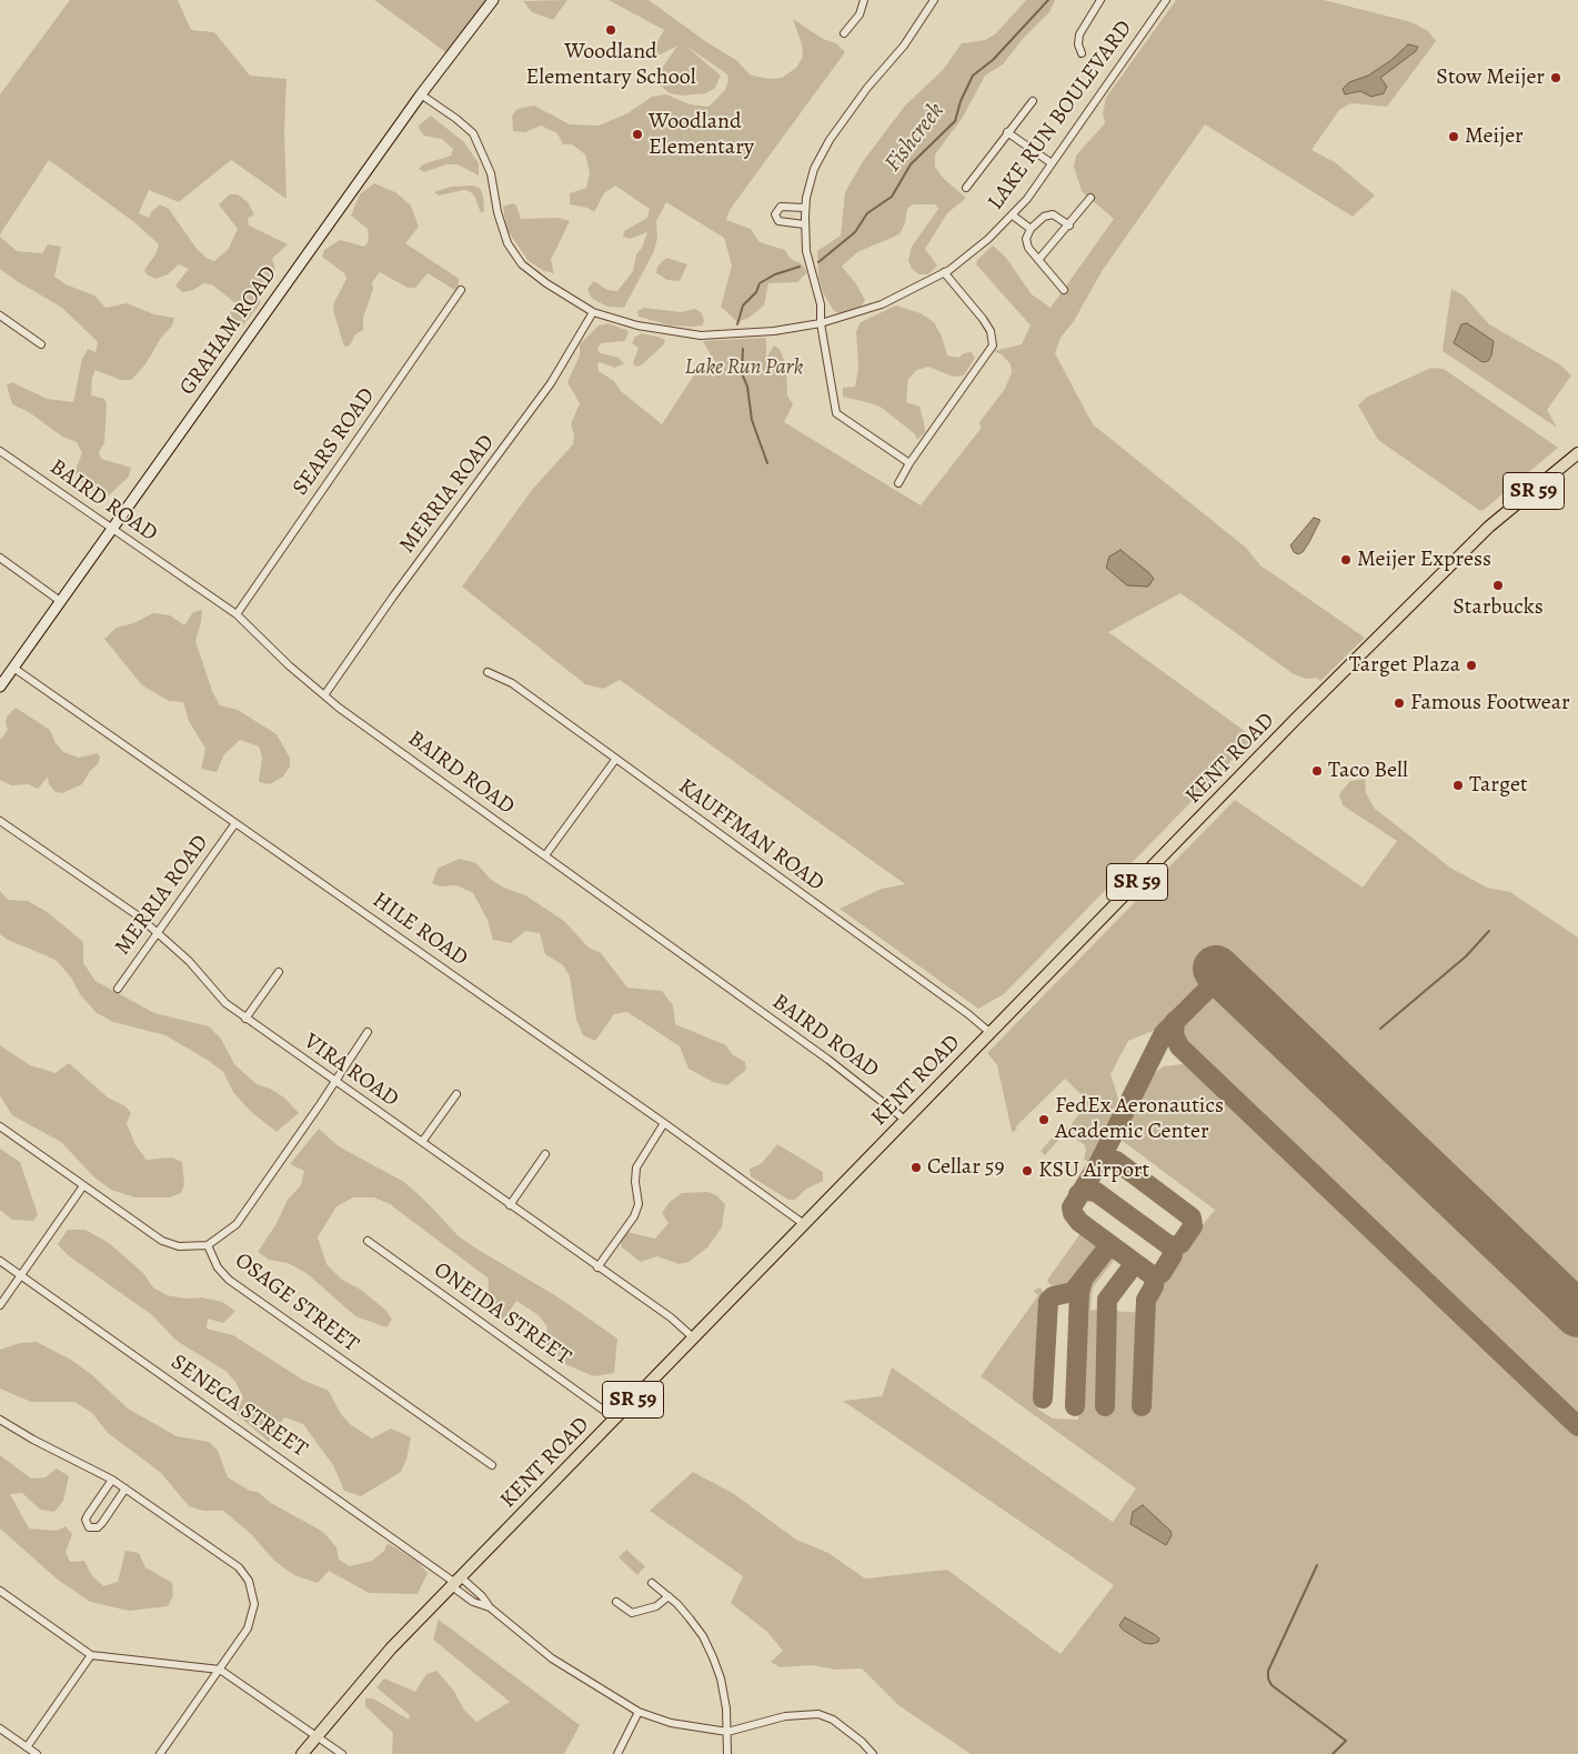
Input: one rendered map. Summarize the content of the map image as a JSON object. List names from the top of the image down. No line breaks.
{"streets":{"main road":["GRAHAM ROAD","SR 59","KENT ROAD"],"street":["LAKE RUN BOULEVARD","SEARS ROAD","MERRIA ROAD","BAIRD ROAD","KAUFFMAN ROAD","HILE ROAD","VIRA ROAD","OSAGE STREET","ONEIDA STREET","SENECA STREET"]},"crossings":[["LAKE RUN BOULEVARD","GRAHAM ROAD"],["LAKE RUN BOULEVARD","MERRIA ROAD"],["GRAHAM ROAD","BAIRD ROAD"],["GRAHAM ROAD","HILE ROAD"],["SEARS ROAD","BAIRD ROAD"],["MERRIA ROAD","BAIRD ROAD"],["MERRIA ROAD","HILE ROAD"],["MERRIA ROAD","VIRA ROAD"],["BAIRD ROAD","KENT ROAD"],["KENT ROAD","KAUFFMAN ROAD"],["KENT ROAD","HILE ROAD"],["KENT ROAD","VIRA ROAD"],["KENT ROAD","ONEIDA STREET"],["KENT ROAD","SENECA STREET"]],"water":["Fishcreek"],"parks":["Lake Run Park"],"places":["Woodland Elementary School","Stow Meijer","Woodland Elementary","Meijer","Meijer Express","Starbucks","Target Plaza","Famous Footwear","Taco Bell","Target","FedEx Aeronautics Academic Center","Cellar 59","KSU Airport"]}
